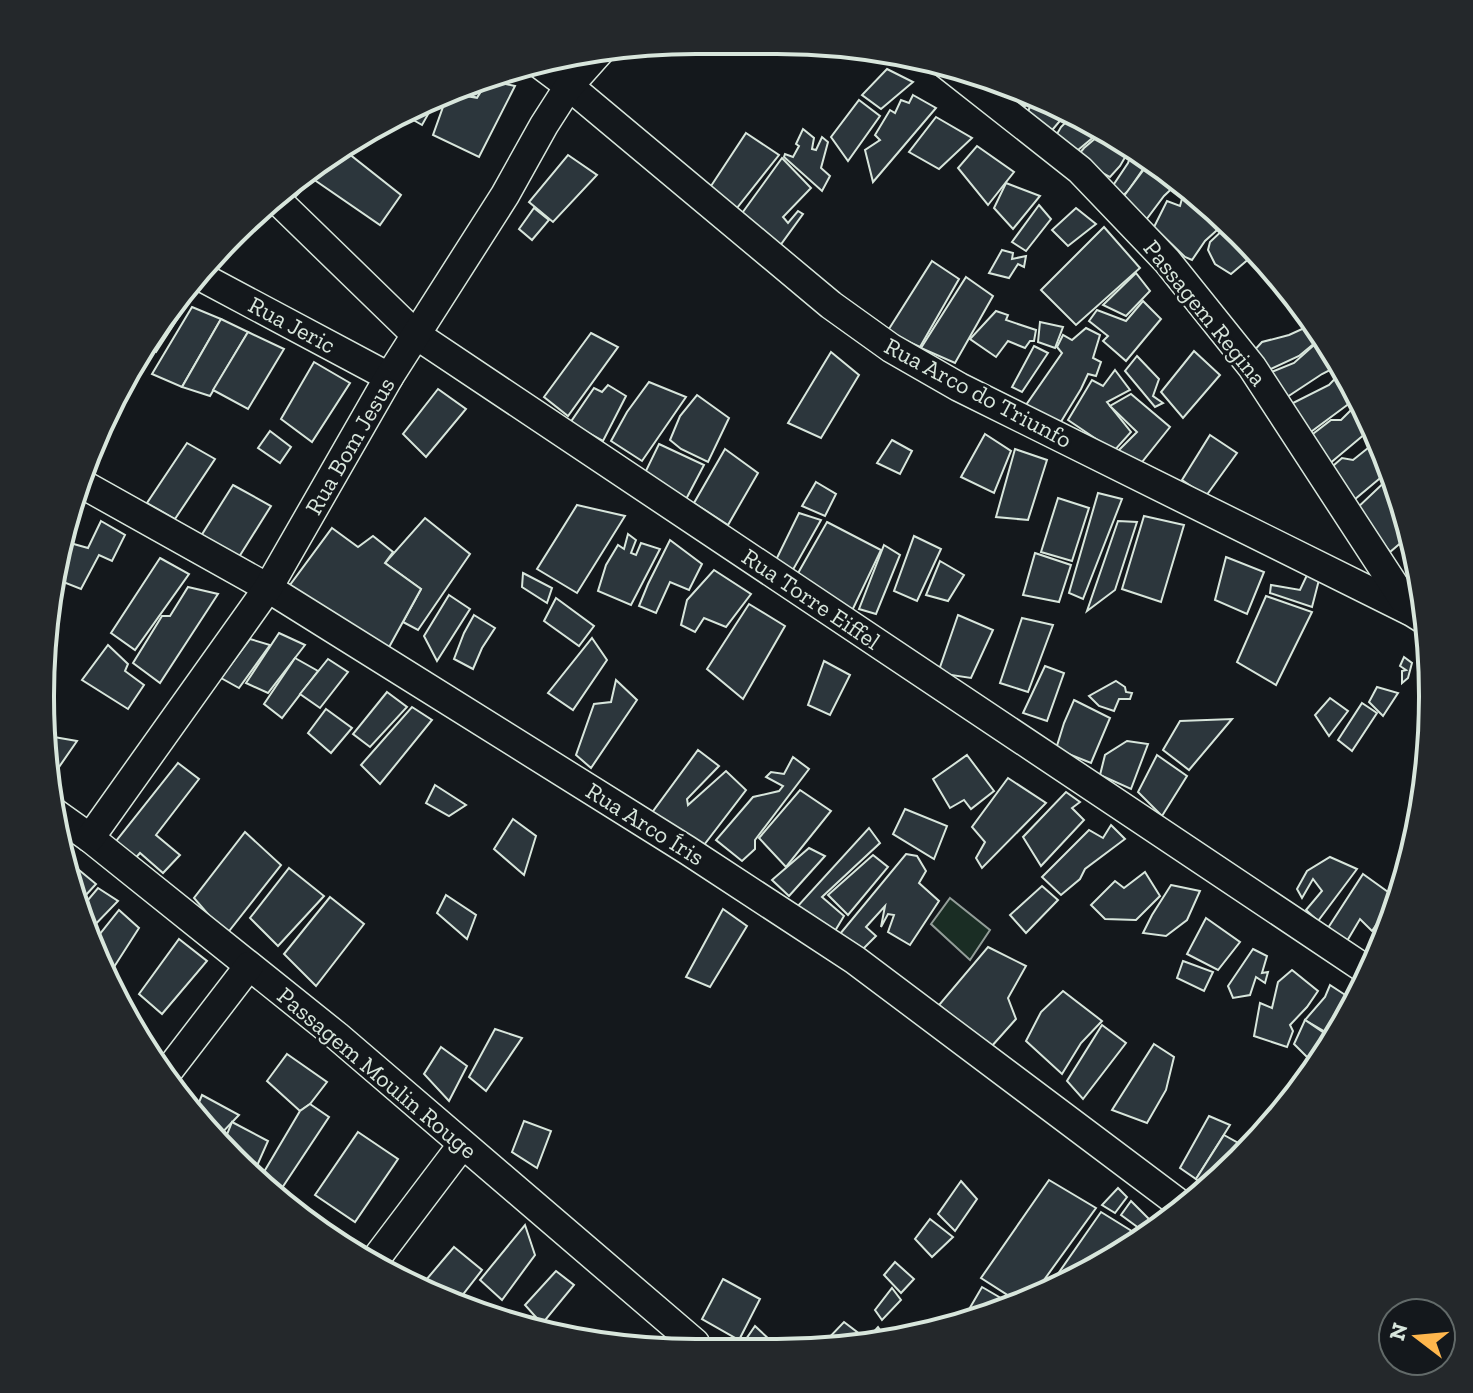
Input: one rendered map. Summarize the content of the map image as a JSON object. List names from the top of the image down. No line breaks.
{"streets":{"street":["Passagem Regina","Rua Jeric","Rua Arco do Triunfo","Rua Bom Jesus","Rua Torre Eiffel","Rua Arco Íris","Passagem Moulin Rouge"]},"crossings":[["Rua Jeric","Rua Bom Jesus"],["Rua Arco do Triunfo","Rua Bom Jesus"],["Rua Bom Jesus","Rua Torre Eiffel"],["Rua Bom Jesus","Rua Arco Íris"],["Rua Bom Jesus","Passagem Moulin Rouge"]],"north":"left"}
